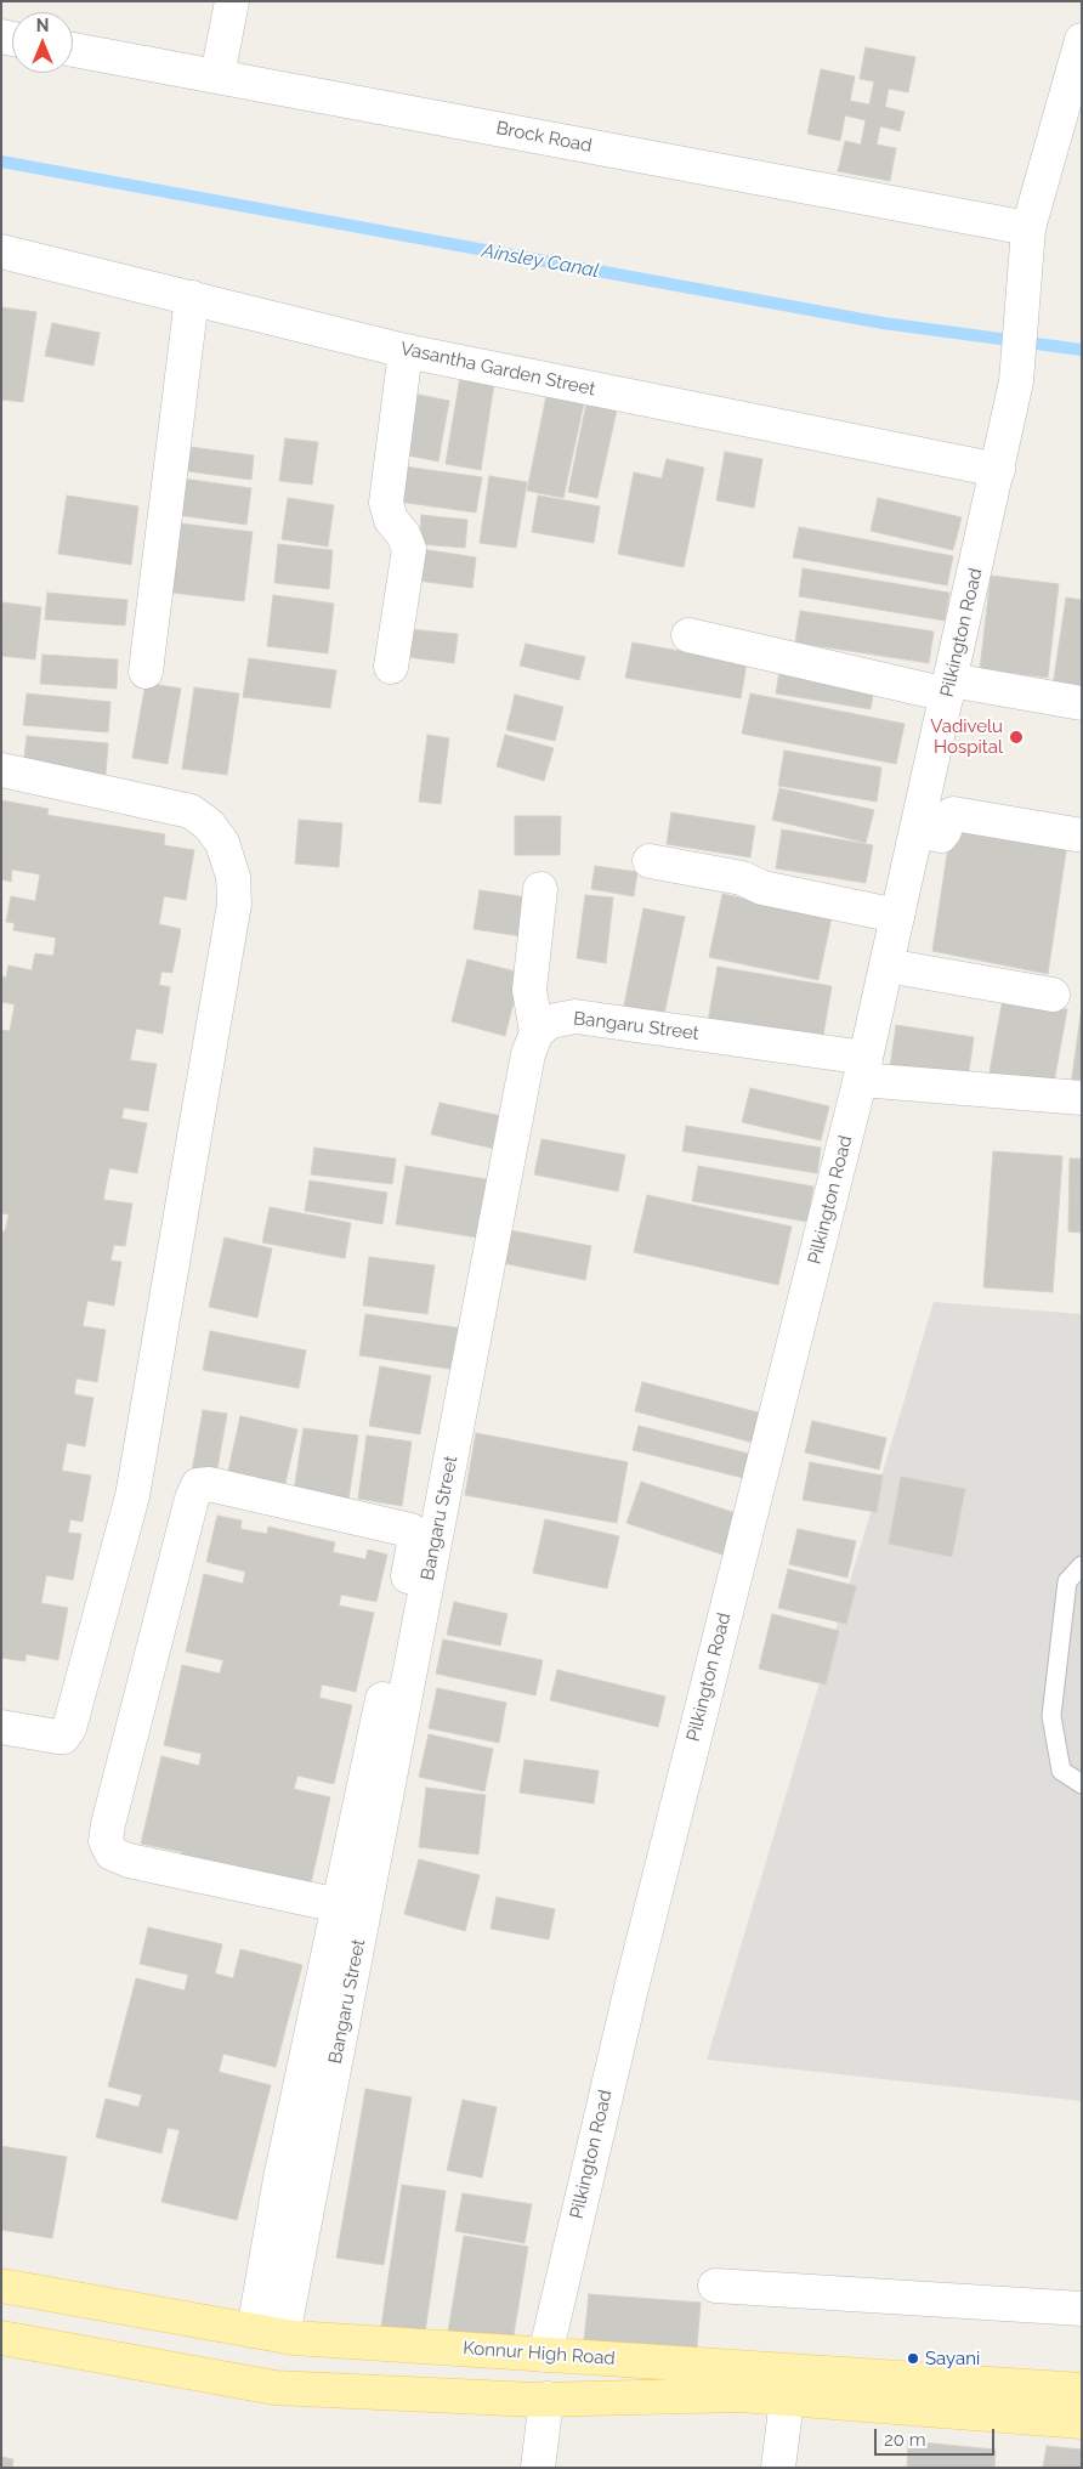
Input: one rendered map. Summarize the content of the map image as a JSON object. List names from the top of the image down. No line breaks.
{"streets":{"main road":["Konnur High Road"],"street":["Brock Road","Vasantha Garden Street","Pilkington Road","Bangaru Street"]},"crossings":[["Brock Road","Pilkington Road"],["Vasantha Garden Street","Pilkington Road"],["Pilkington Road","Bangaru Street"],["Pilkington Road","Konnur High Road"],["Bangaru Street","Konnur High Road"]],"water":["Ainsley Canal"],"places":["Vadivelu Hospital","Sayani"],"scale_bar":"20 m","north":"top"}
